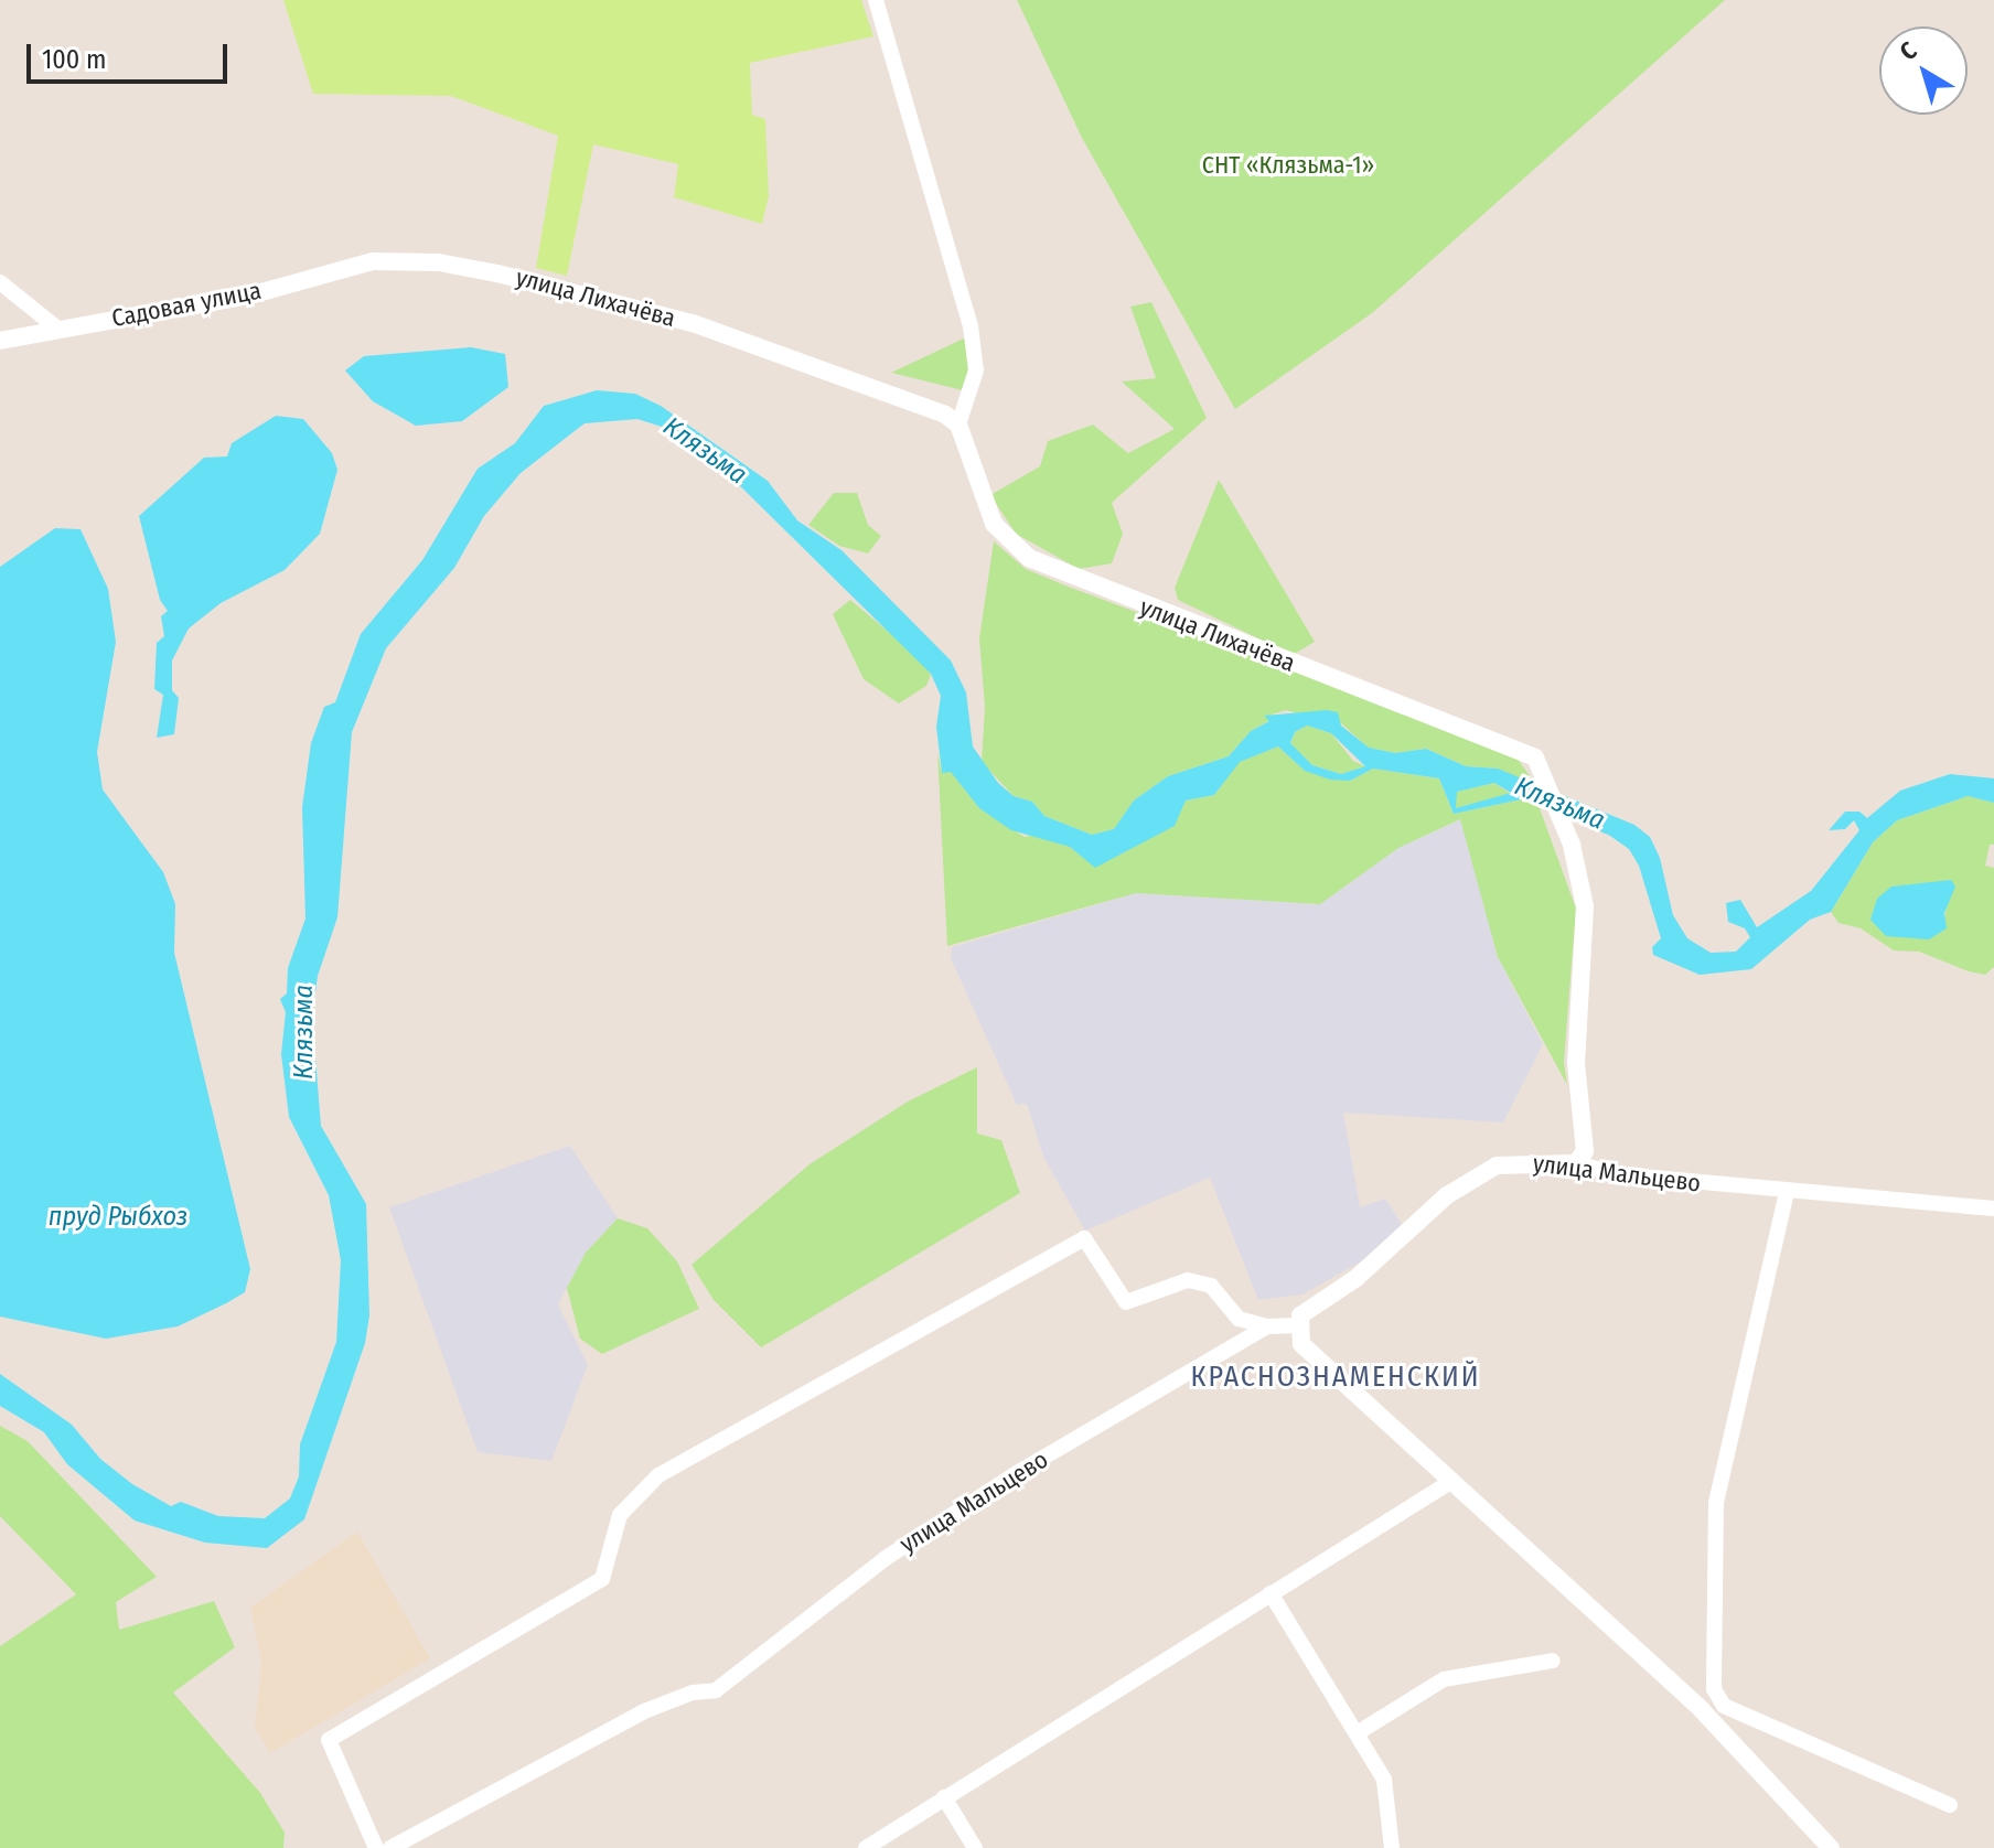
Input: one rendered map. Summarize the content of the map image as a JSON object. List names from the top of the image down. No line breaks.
{"streets":{"street":["улица Лихачёва","Садовая улица","улица Мальцево"]},"crossings":[["улица Лихачёва","Садовая улица"],["улица Лихачёва","улица Мальцево"]],"districts":["КРАСНОЗНАМЕНСКИЙ"],"water":["Клязьма","пруд Рыбхоз"],"parks":["СНТ «Клязьма-1»"],"scale_bar":"100 m","north":"top left"}
